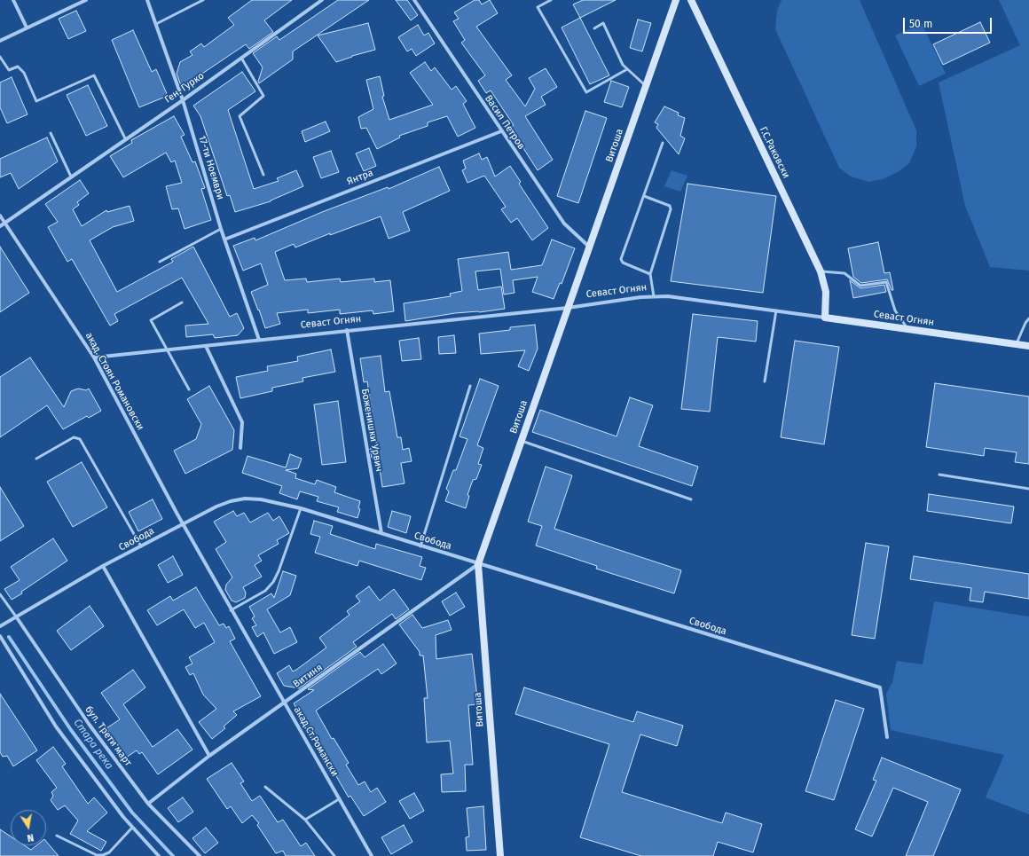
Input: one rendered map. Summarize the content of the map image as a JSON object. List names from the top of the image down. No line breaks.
{"streets":{"street":["Ген. Гурко","Васил Петров","Витоша","Г.С.Раковски","17-ти Ноември","Янтра","Севаст Огнян","акад. Стоян Романовски","Боженишки Урвич","Свобода","Витиня","бул. Трети март","акад.Ст.Романски"]},"crossings":[["Ген. Гурко","17-ти Ноември"],["Ген. Гурко","акад. Стоян Романовски"],["Васил Петров","Витоша"],["Васил Петров","Янтра"],["Витоша","Севаст Огнян"],["Витоша","Свобода"],["Витоша","Витиня"],["Г.С.Раковски","Севаст Огнян"],["17-ти Ноември","Янтра"],["17-ти Ноември","Севаст Огнян"],["Севаст Огнян","акад. Стоян Романовски"],["Севаст Огнян","Боженишки Урвич"],["акад. Стоян Романовски","Свобода"],["акад. Стоян Романовски","акад.Ст.Романски"],["Боженишки Урвич","Свобода"],["Свобода","Витиня"],["Свобода","бул. Трети март"],["Витиня","бул. Трети март"],["Витиня","акад.Ст.Романски"]],"water":["Стара река"],"scale_bar":"50 m","north":"bottom"}
